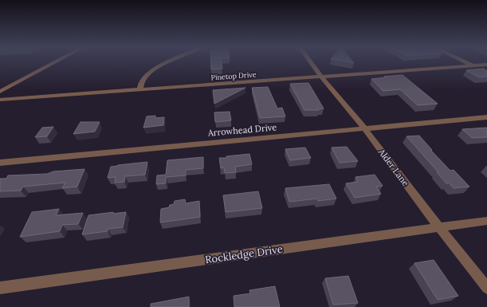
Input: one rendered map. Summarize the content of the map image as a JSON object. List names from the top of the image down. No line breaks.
{"streets":{"street":["Pinetop Drive","Arrowhead Drive","Alder Lane","Rockledge Drive"]},"crossings":[["Pinetop Drive","Alder Lane"],["Arrowhead Drive","Alder Lane"],["Alder Lane","Rockledge Drive"]]}
